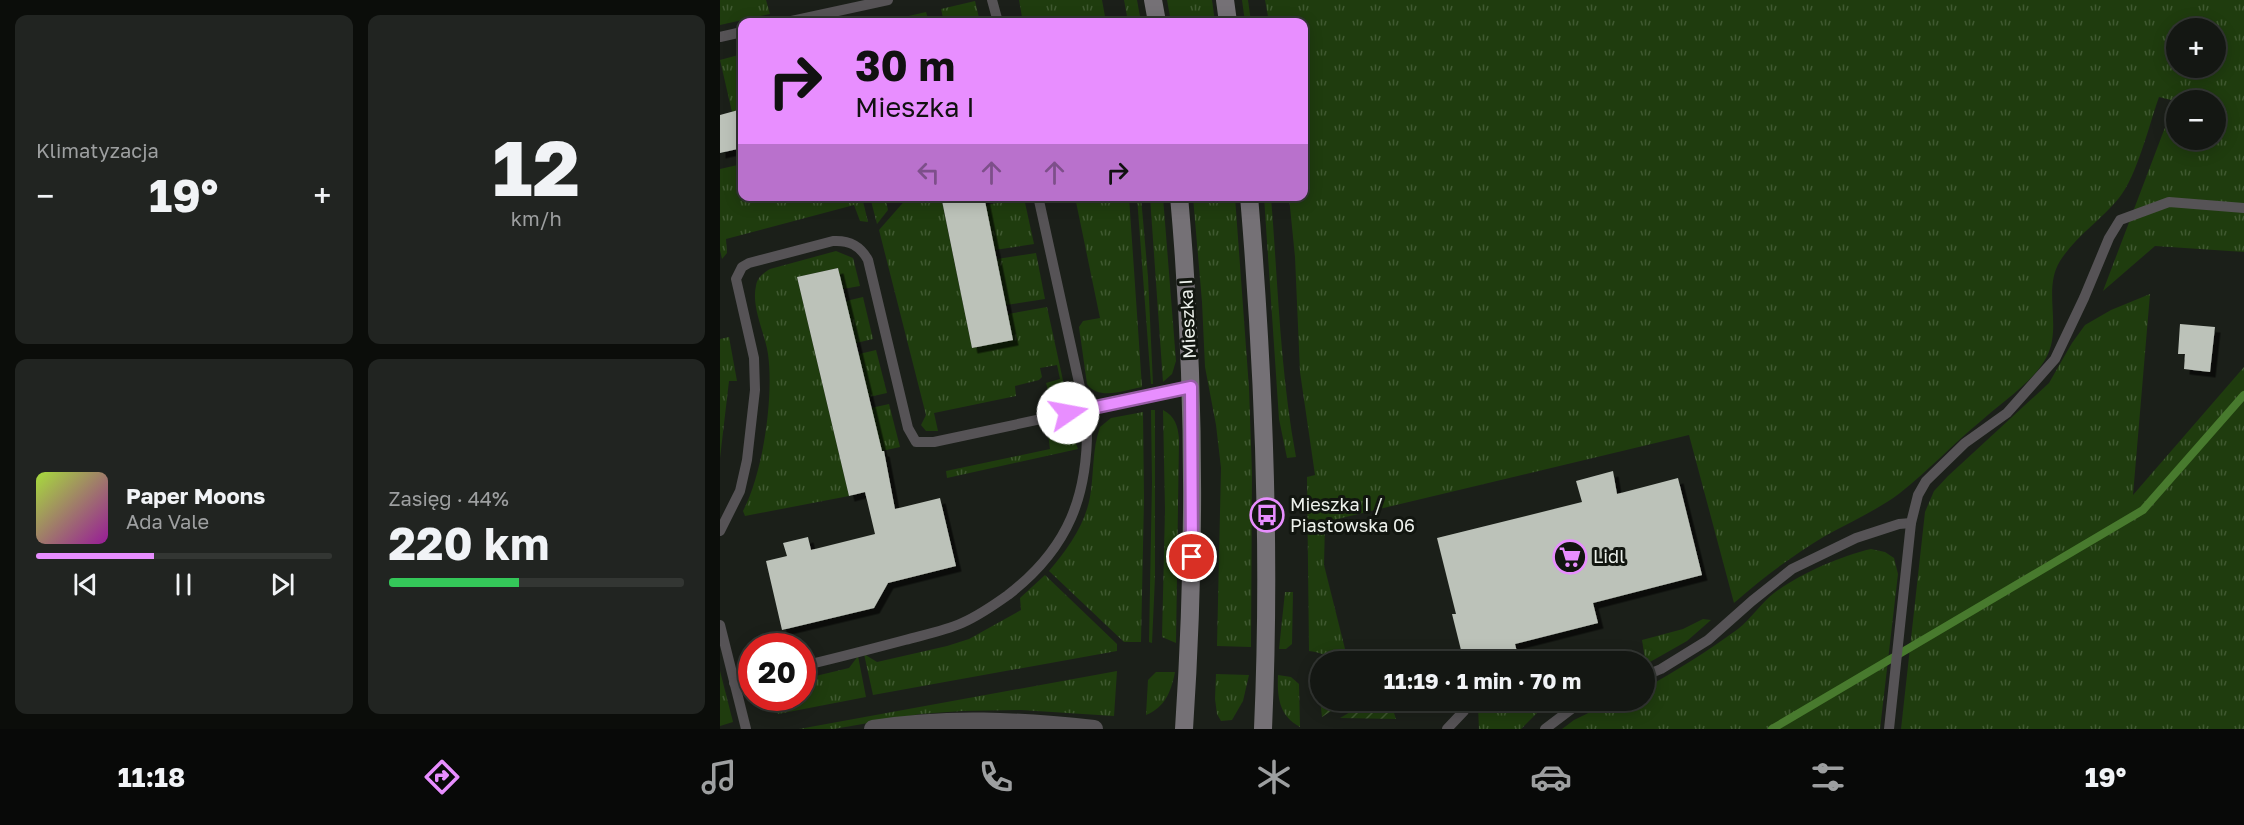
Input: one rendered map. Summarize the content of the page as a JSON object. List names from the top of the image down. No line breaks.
{"streets":{"street":["Mieszka I"]},"places":{"bus stop":["Mieszka I / Piastowska 06"],"supermarket":["Lidl"]},"page":{"tile":["Klimatyzacja",["12","km/h"],["Zasięg · 44%","220 km"]],"map_buttons":["+","−"],"turn":["30 m","Mieszka I"],"heat":["−","19°","+"],"song":["Paper Moons","Ada Vale"],"limit":"20","trip":"11:19 · 1 min · 70 m","tabs":["11:18","19°"]}}
